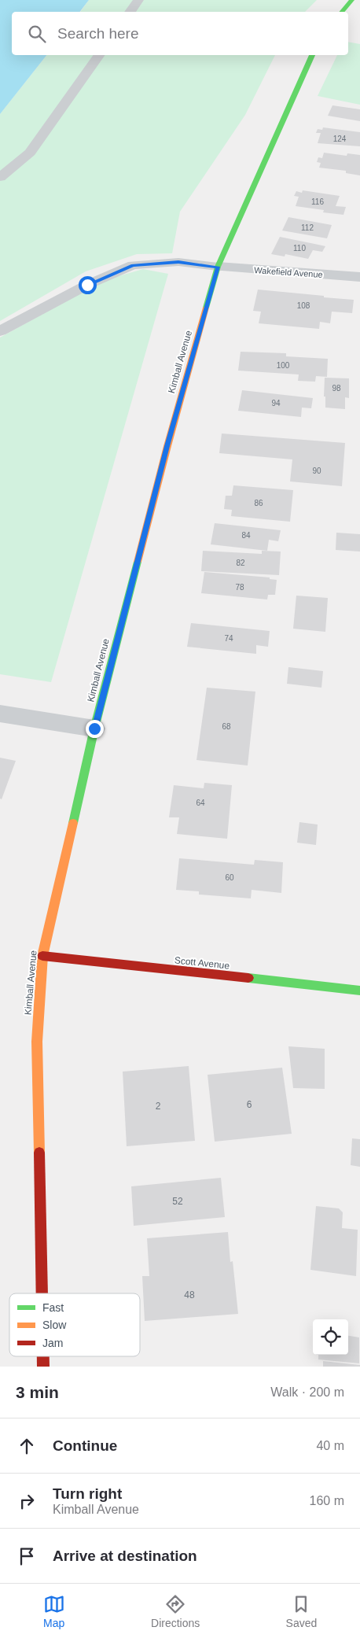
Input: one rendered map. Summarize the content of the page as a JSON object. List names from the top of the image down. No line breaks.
{"streets":{"street":["Wakefield Avenue","Kimball Avenue","Scott Avenue"]},"crossings":[["Wakefield Avenue","Kimball Avenue"],["Kimball Avenue","Scott Avenue"]],"house_numbers":["124","116","112","110","108","100","98","94","90","86","84","82","78","74","68","64","60","6","2","52","48"],"legend":["Fast","Slow","Jam"],"page":{"search":"Search here","heading":["3 min","Walk · 200 m"],"list":[["Continue","40 m"],["Turn right","Kimball Avenue","160 m"],"Arrive at destination"],"nav":["Map","Directions","Saved"]}}
